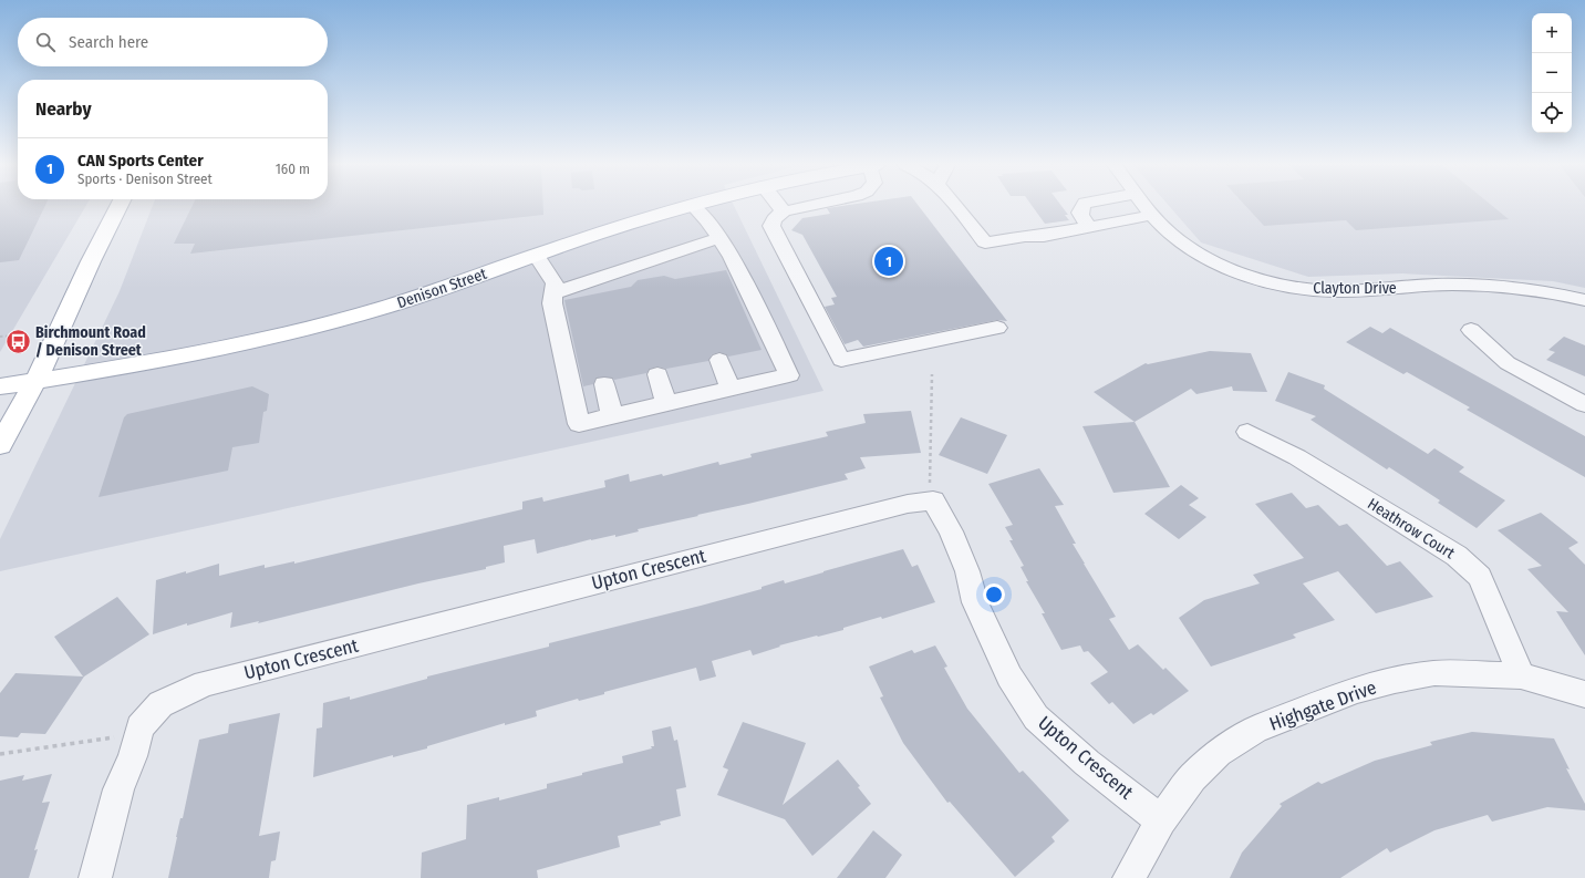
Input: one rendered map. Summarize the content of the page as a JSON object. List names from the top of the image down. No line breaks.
{"streets":{"main road":["Denison Street"],"street":["Clayton Drive","Heathrow Court","Upton Crescent","Highgate Drive"]},"crossings":[["Heathrow Court","Highgate Drive"],["Upton Crescent","Highgate Drive"]],"places":{"bus stop":["Birchmount Road / Denison Street"]},"page":{"map_buttons":["+","−"],"search":"Search here","heading":"Nearby","list":[{"mark":"1","name":"CAN Sports Center","note":"Sports · Denison Street","value":"160 m"}],"pins":"1"}}
